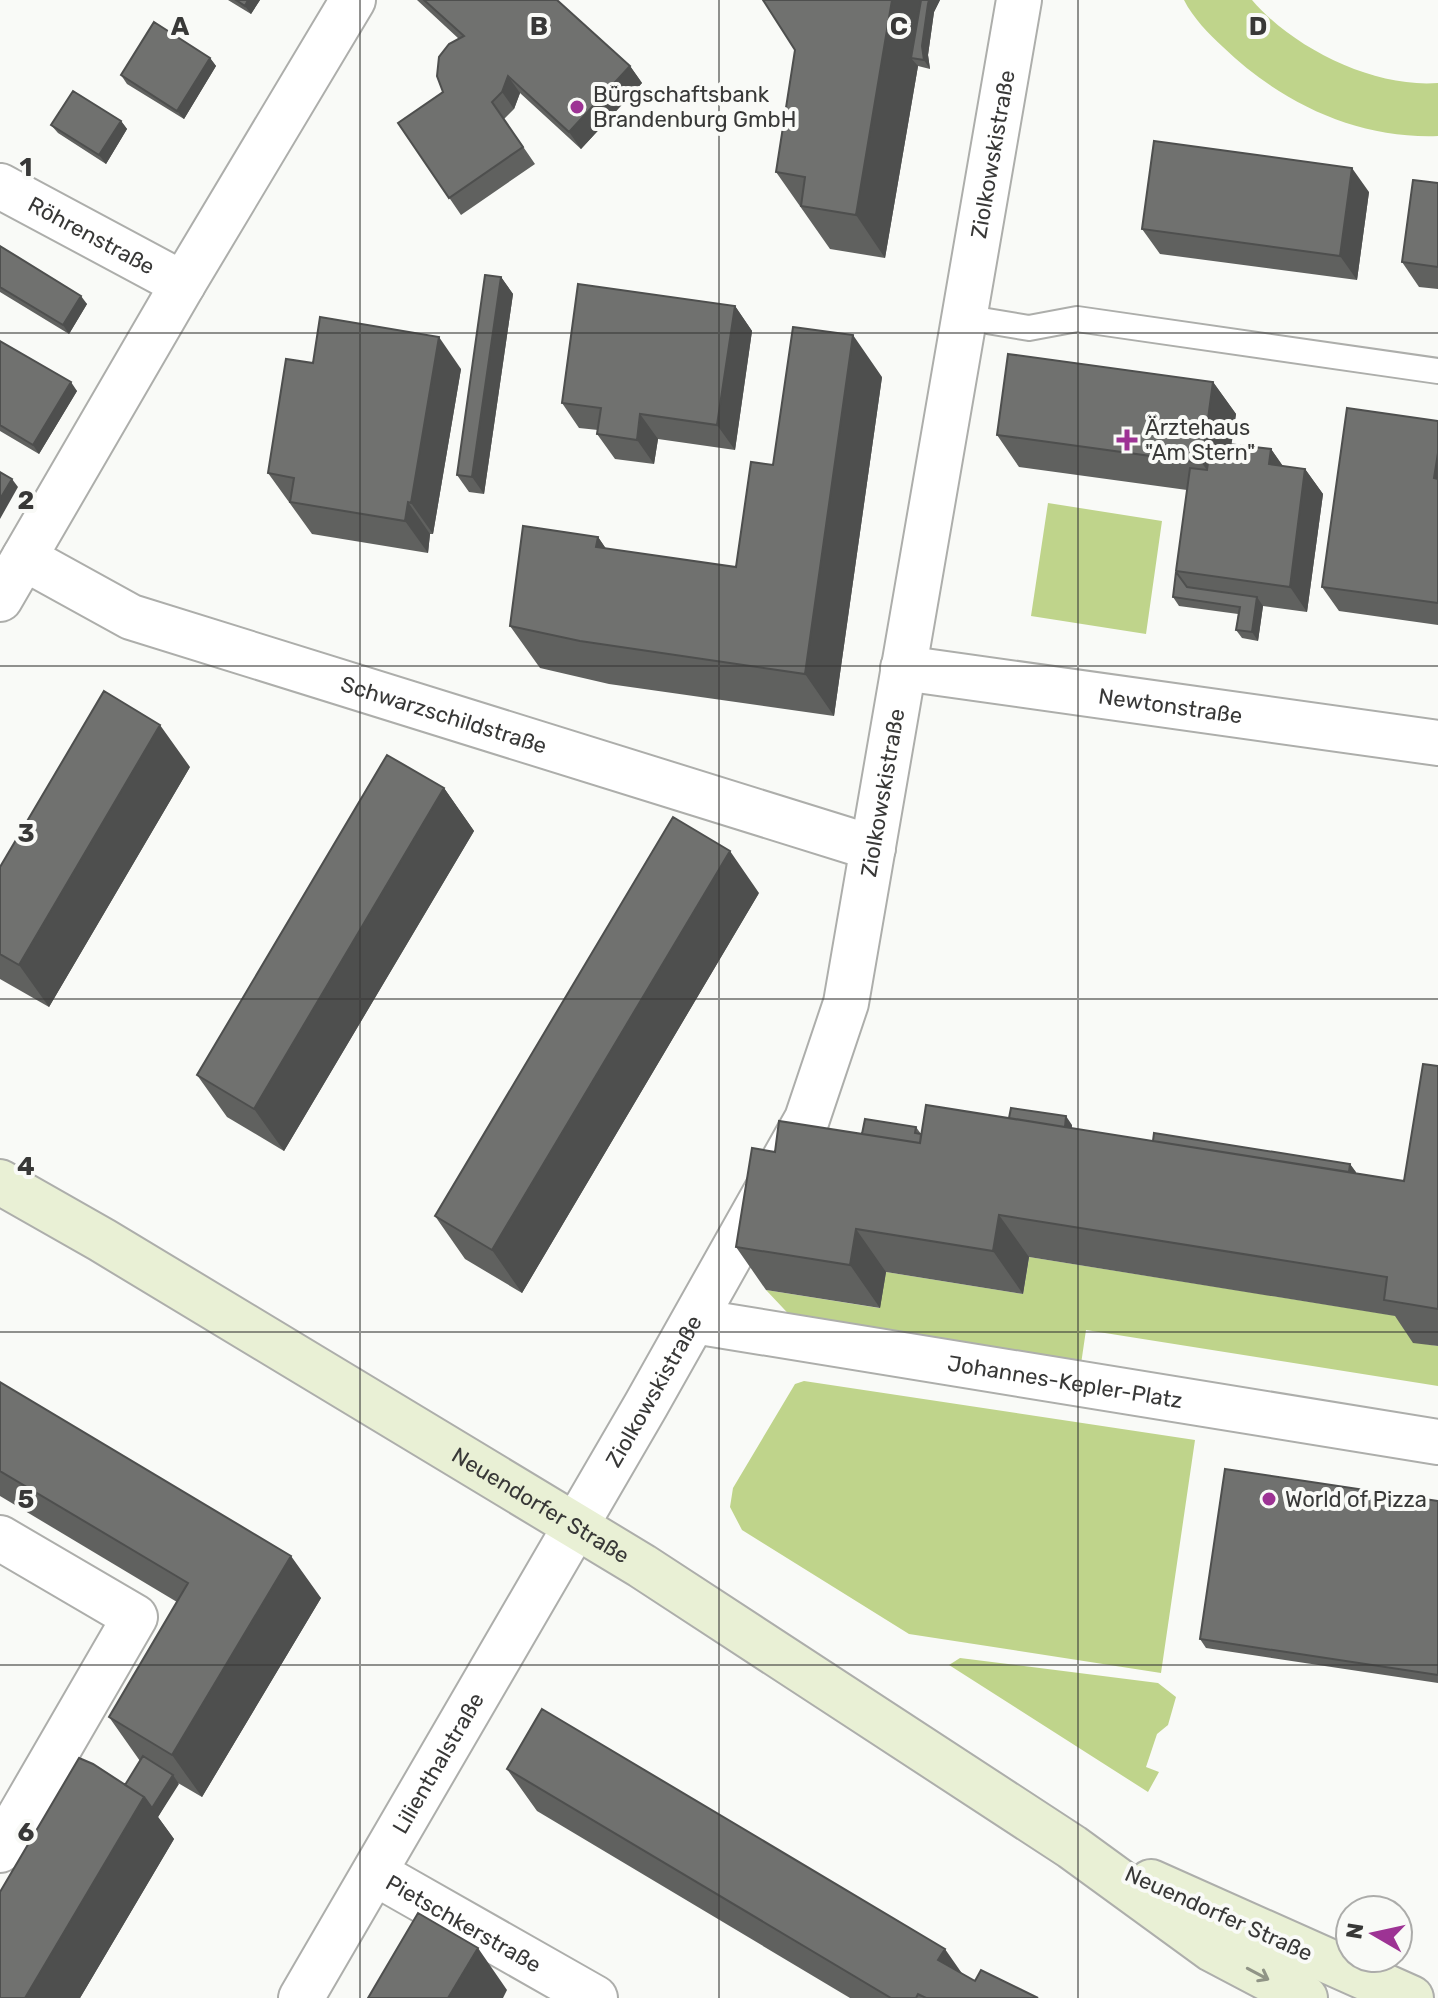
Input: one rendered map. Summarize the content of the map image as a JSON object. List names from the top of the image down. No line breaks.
{"streets":{"street":["Ziolkowskistraße","Röhrenstraße","Newtonstraße","Schwarzschildstraße","Johannes-Kepler-Platz","Neuendorfer Straße","Lilienthalstraße","Pietschkerstraße"]},"crossings":[["Ziolkowskistraße","Newtonstraße"],["Ziolkowskistraße","Schwarzschildstraße"],["Ziolkowskistraße","Johannes-Kepler-Platz"],["Ziolkowskistraße","Neuendorfer Straße"],["Ziolkowskistraße","Lilienthalstraße"],["Neuendorfer Straße","Lilienthalstraße"],["Lilienthalstraße","Pietschkerstraße"]],"places":{"other":["Bürgschaftsbank Brandenburg GmbH","World of Pizza"],"health":["Ärztehaus \"Am Stern\""]},"north":"left","grid":{"columns":["A","B","C","D"],"rows":["1","2","3","4","5","6"]}}
